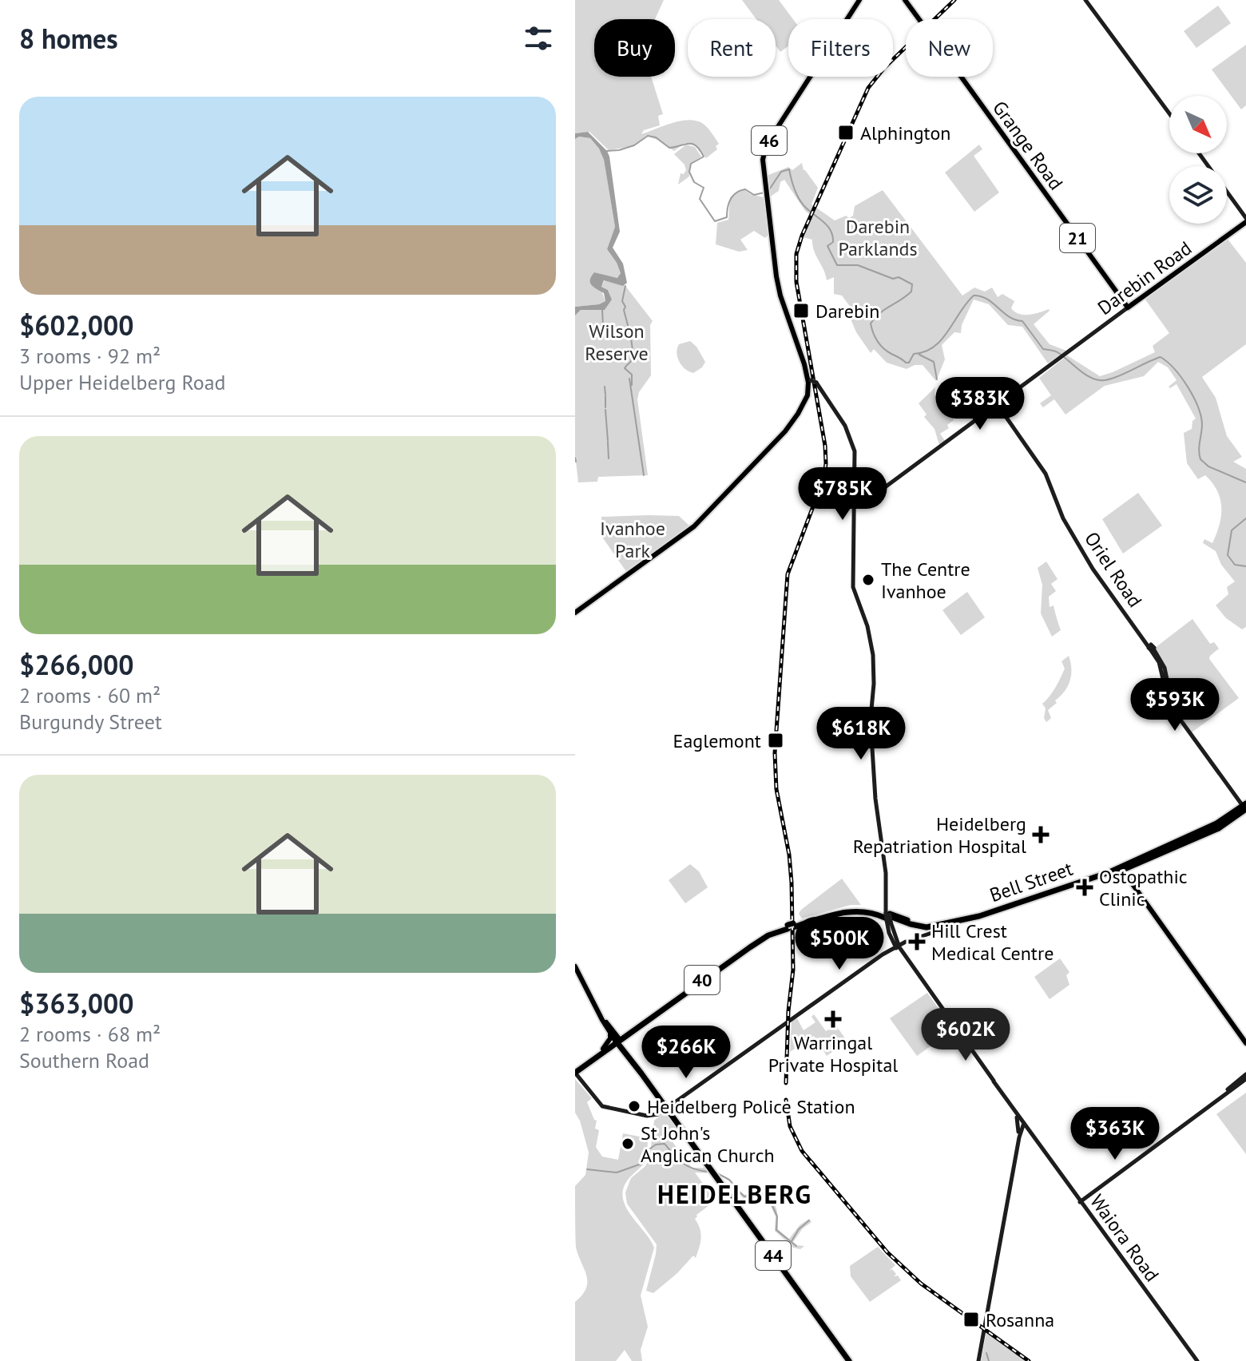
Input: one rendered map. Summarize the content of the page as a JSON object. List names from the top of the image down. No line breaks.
{"streets":{"highway":["Bell Street","40","44"],"main road":["46","Grange Road","21","Darebin Road","Oriel Road","Waiora Road"]},"crossings":[["46","Darebin Road"],["46","Bell Street"],["46","40"],["46","Waiora Road"],["Grange Road","Darebin Road"],["Darebin Road","Oriel Road"],["Oriel Road","Bell Street"],["Bell Street","40"],["Bell Street","44"],["40","44"]],"districts":["HEIDELBERG"],"parks":["Darebin Parklands","Wilson Reserve","Ivanhoe Park"],"places":{"transit":["Alphington","Darebin","Eaglemont","Rosanna"],"other":["The Centre Ivanhoe","Heidelberg Police Station","St John's Anglican Church"],"health":["Heidelberg Repatriation Hospital","Ostopathic Clinic","Hill Crest Medical Centre","Warringal Private Hospital"]},"north":"bottom right","page":{"heading":"8 homes","chip":["Buy","Rent","Filters","New"],"list":[{"name":"$602,000","note":"3 rooms · 92 m² · Upper Heidelberg Road"},{"name":"$266,000","note":"2 rooms · 60 m² · Burgundy Street"},{"name":"$363,000","note":"2 rooms · 68 m² · Southern Road"}],"price":["$383K","$785K","$593K","$618K","$500K","$602K","$266K","$363K"]}}
